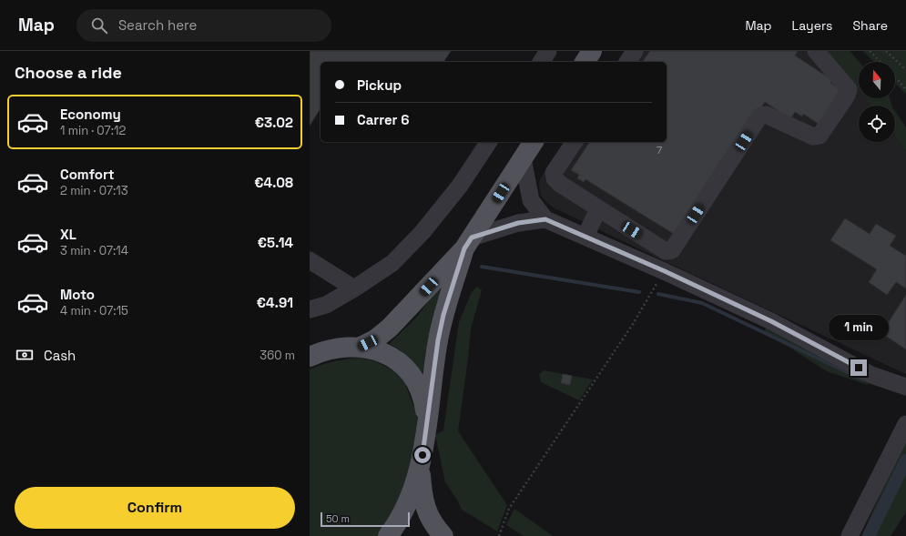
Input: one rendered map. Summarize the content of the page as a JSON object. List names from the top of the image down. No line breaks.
{"house_numbers":["7"],"scale_bar":"50 m","north":"top","page":{"header":"Map","search":"Search here","nav":["Map","Layers","Share"],"heading":"Choose a ride","banner":["Pickup","Carrer 6"],"list":[{"name":"Economy","note":"1 min · 07:12","value":"€3.02"},{"name":"Comfort","note":"2 min · 07:13","value":"€4.08"},{"name":"XL","note":"3 min · 07:14","value":"€5.14"},{"name":"Moto","note":"4 min · 07:15","value":"€4.91"}],"bubble":"1 min","pay":["Cash","360 m"],"buttons":"Confirm","scale":"50 m"}}
